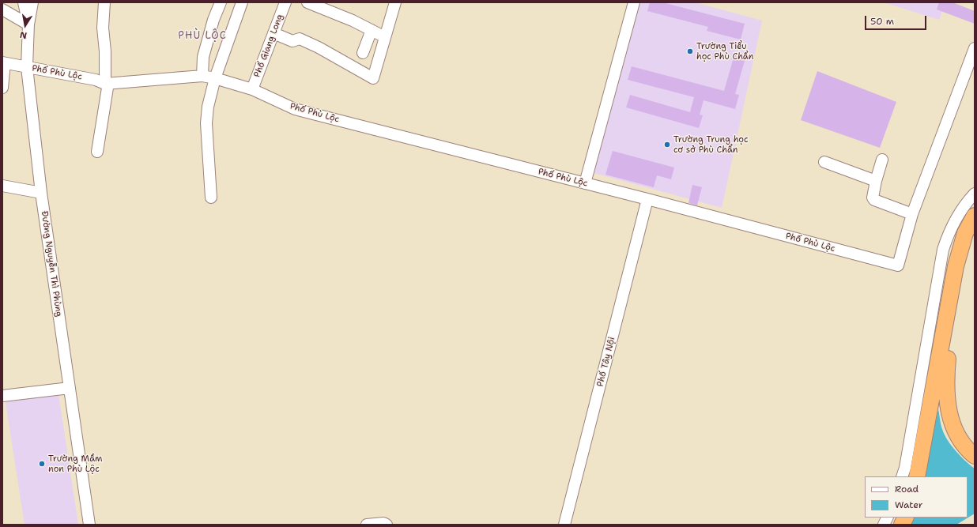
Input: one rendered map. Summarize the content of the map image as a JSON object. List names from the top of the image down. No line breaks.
{"streets":{"street":["Phố Giang Long","Phố Phù Lộc","Đường Nguyễn Thì Phùng","Phố Tây Nội"]},"crossings":[["Phố Giang Long","Phố Phù Lộc"],["Phố Phù Lộc","Đường Nguyễn Thì Phùng"],["Phố Phù Lộc","Phố Tây Nội"]],"districts":["PHÙ LỘC"],"places":["Trường Tiểu học Phù Chẩn","Trường Trung học cơ sở Phù Chẩn","Trường Mầm non Phù Lộc"],"legend":["Road","Water"],"scale_bar":"50 m","north":"bottom"}
